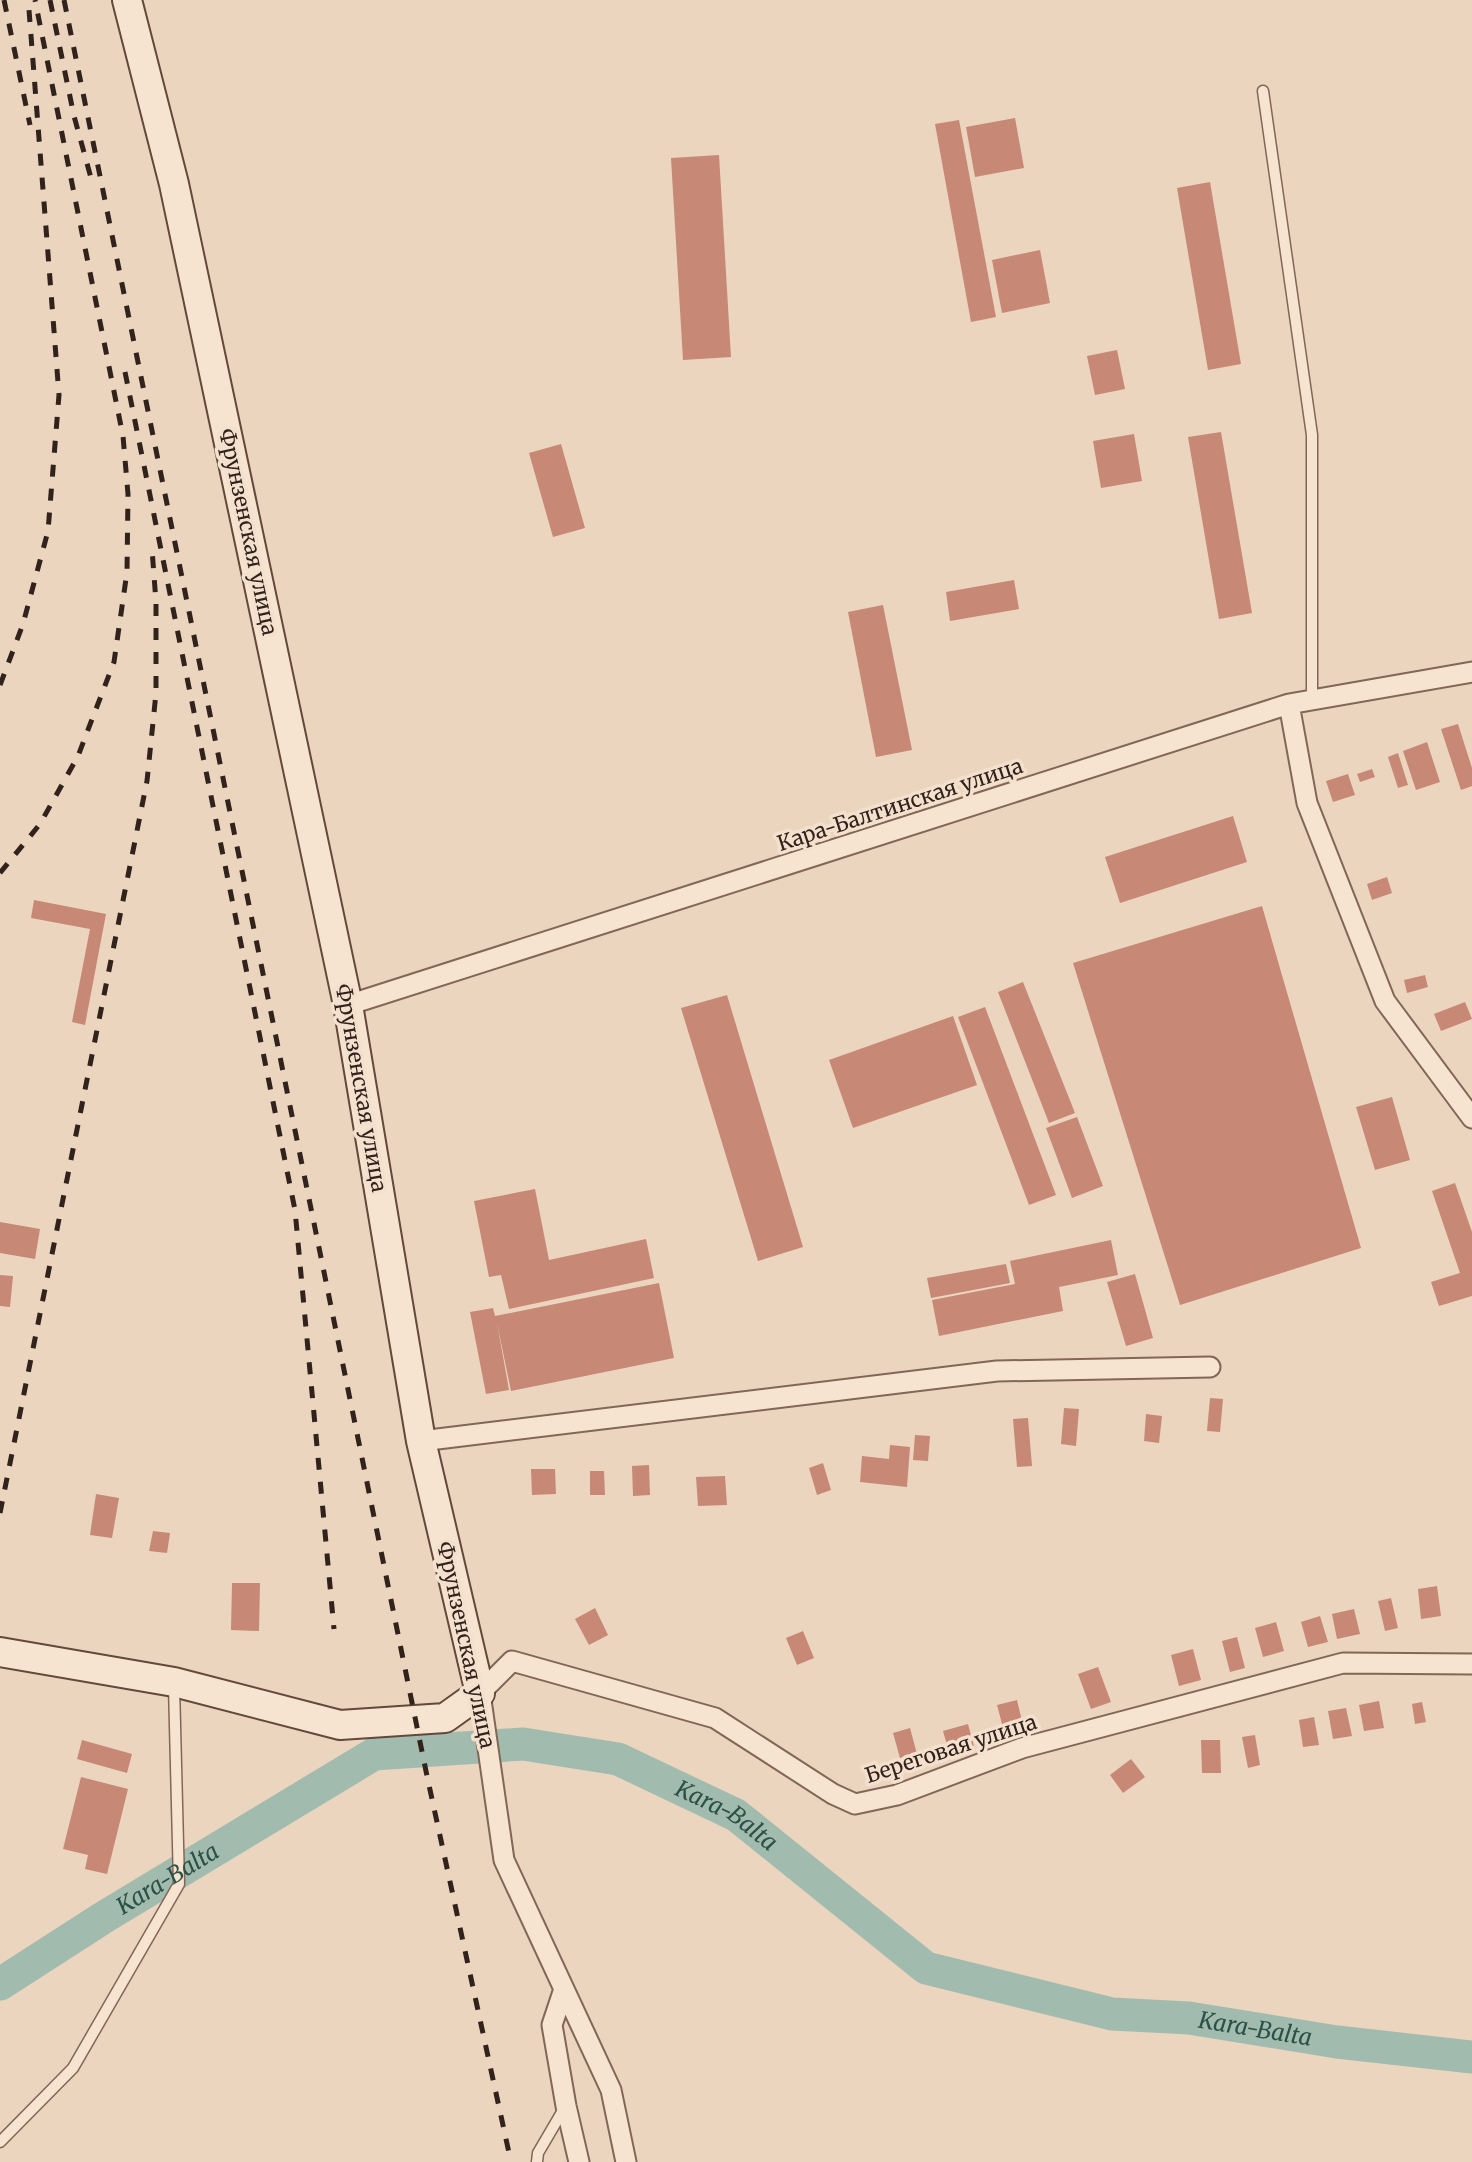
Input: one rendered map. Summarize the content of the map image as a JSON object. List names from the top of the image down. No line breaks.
{"streets":{"street":["Фрунзенская улица","Кара-Балтинская улица","Береговая улица"]},"crossings":[["Фрунзенская улица","Кара-Балтинская улица"],["Фрунзенская улица","Береговая улица"]],"water":["Kara-Balta"]}
